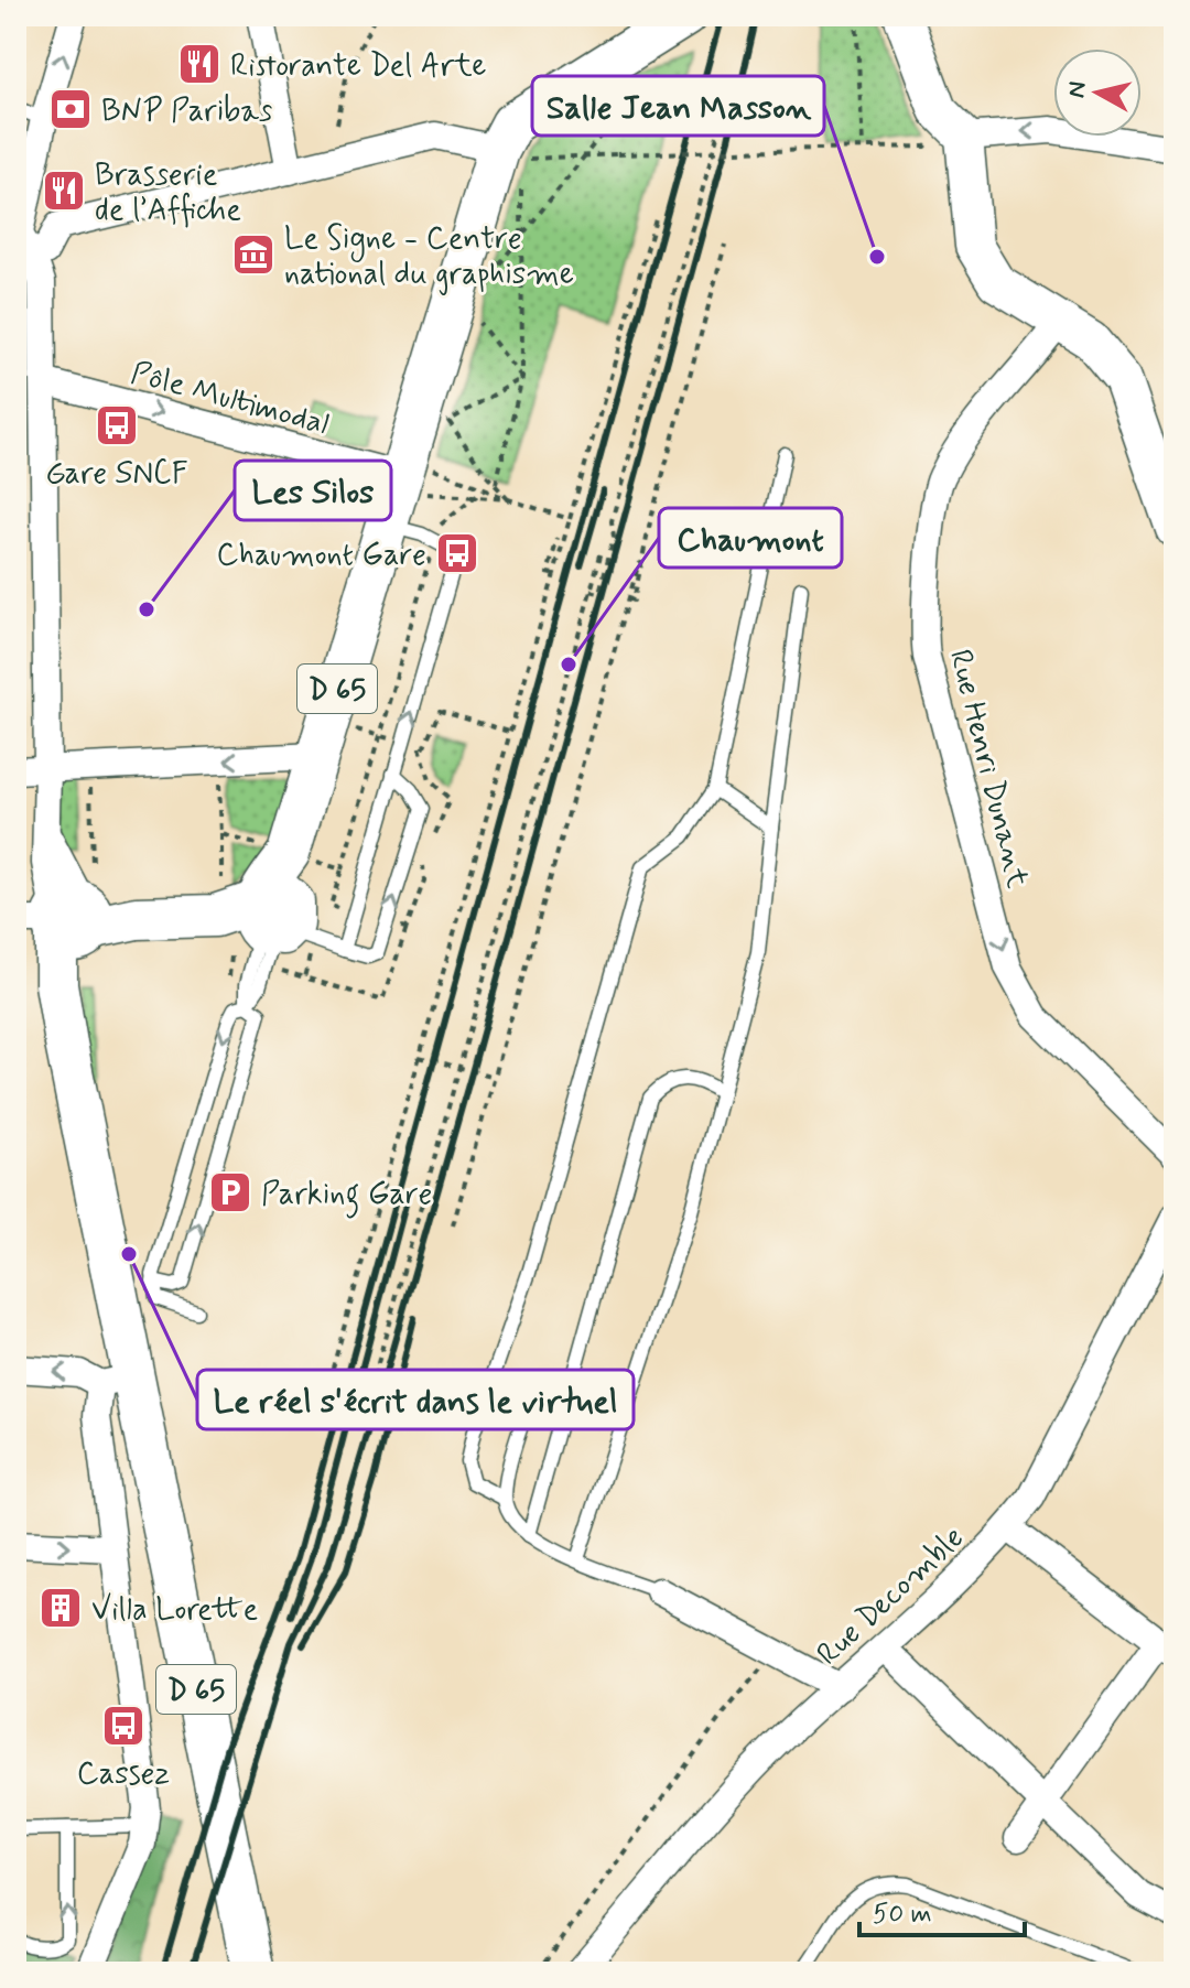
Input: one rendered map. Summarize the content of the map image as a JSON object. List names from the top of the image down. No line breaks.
{"streets":{"main road":["D 65"],"street":["Pôle Multimodal","Rue Henri Dunant","Rue Decomble"]},"crossings":[["Pôle Multimodal","D 65"]],"one_way":["Pôle Multimodal","Rue Henri Dunant"],"places":{"restaurant":["Ristorante Del Arte","Brasserie de l’Affiche"],"bank":["BNP Paribas"],"museum":["Le Signe - Centre national du graphisme"],"other":["Salle Jean Masson","Les Silos","Chaumont","Le réel s'écrit dans le virtuel"],"bus stop":["Gare SNCF","Chaumont Gare","Cassez"],"parking":["Parking Gare"],"building":["Villa Lorette"]},"scale_bar":"50 m","north":"left"}
